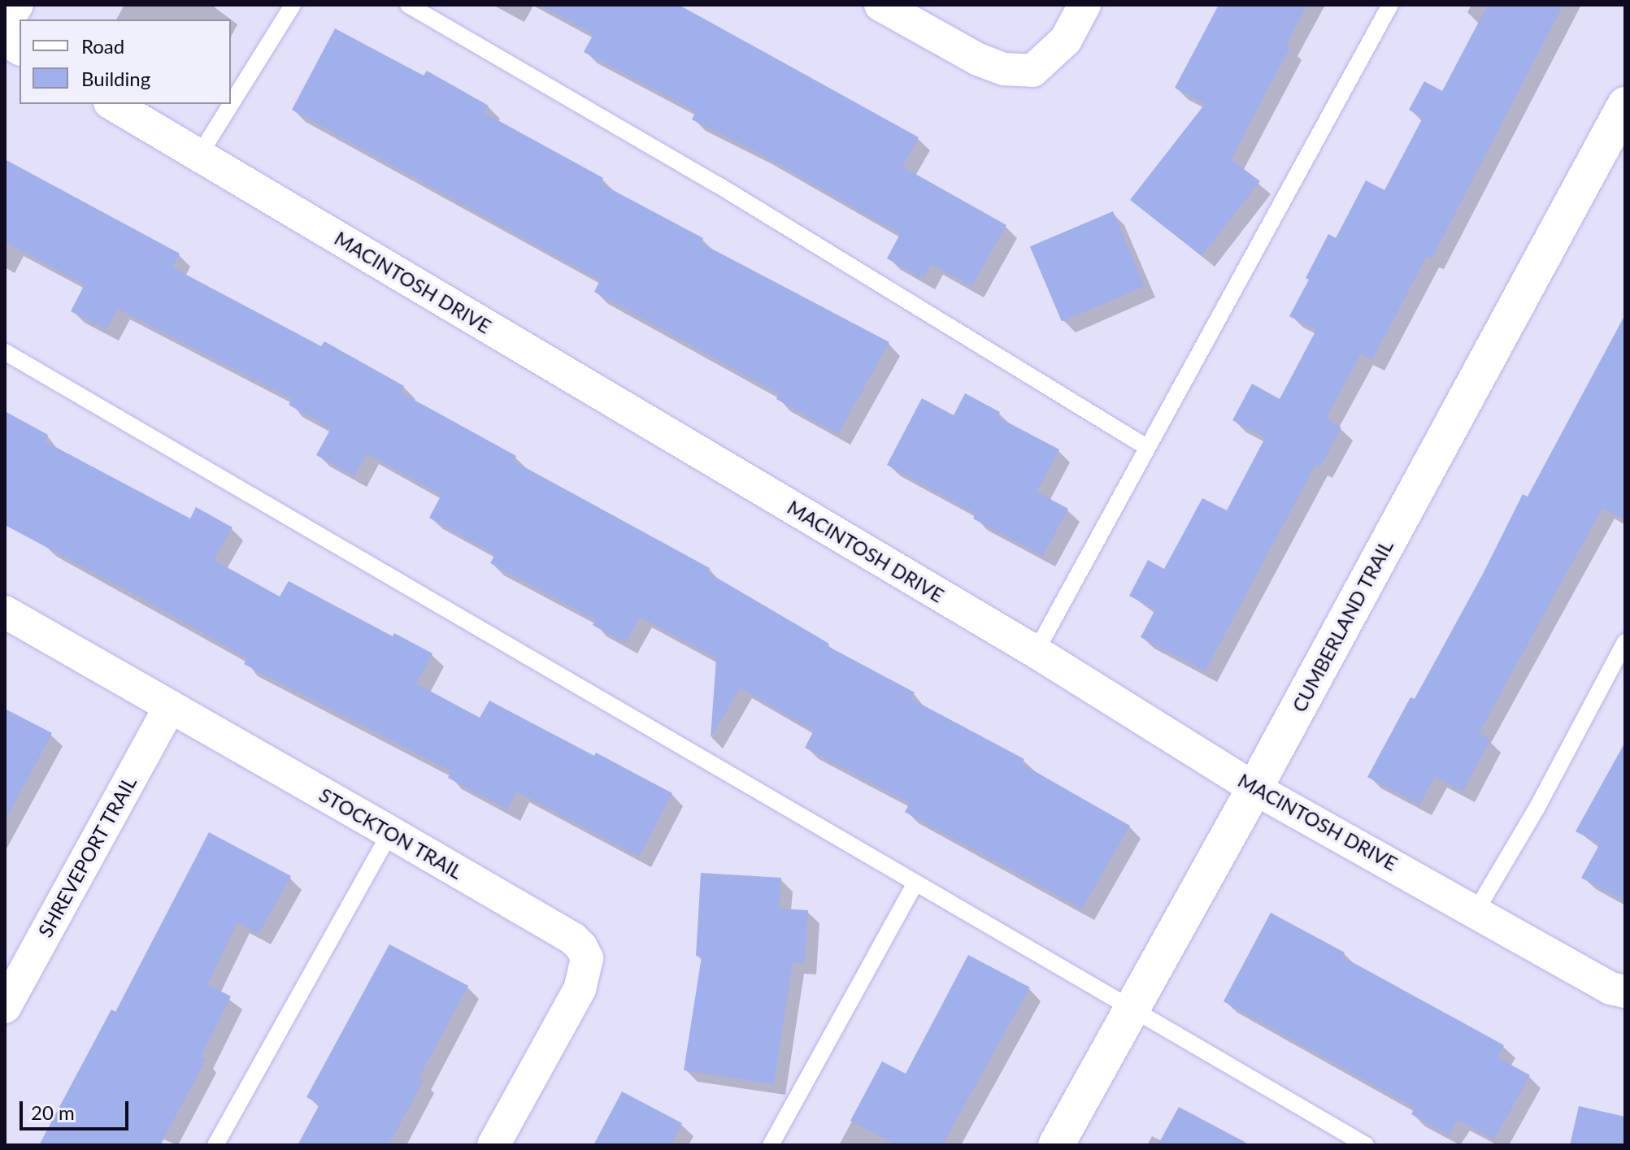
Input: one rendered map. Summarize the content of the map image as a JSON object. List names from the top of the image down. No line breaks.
{"streets":{"street":["MACINTOSH DRIVE","CUMBERLAND TRAIL","STOCKTON TRAIL","SHREVEPORT TRAIL"]},"crossings":[["MACINTOSH DRIVE","CUMBERLAND TRAIL"],["STOCKTON TRAIL","SHREVEPORT TRAIL"]],"legend":["Road","Building"],"scale_bar":"20 m"}
